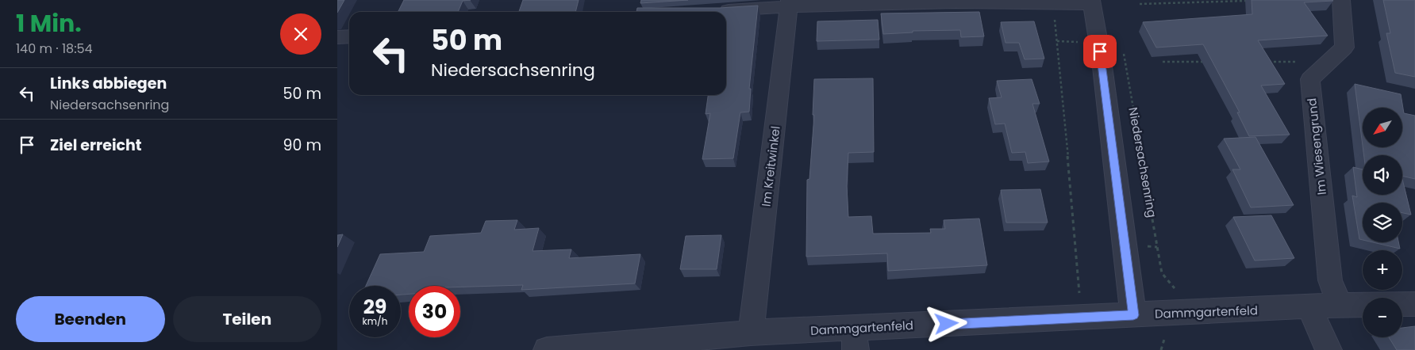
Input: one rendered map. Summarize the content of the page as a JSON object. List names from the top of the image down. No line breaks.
{"streets":{"street":["Im Wiesengrund","Im Kreitwinkel","Dammgartenfeld"],"path":["Niedersachsenring"]},"crossings":[["Im Wiesengrund","Dammgartenfeld"],["Niedersachsenring","Dammgartenfeld"],["Im Kreitwinkel","Dammgartenfeld"]],"north":"bottom left","page":{"heading":["1 Min.","140 m · 18:54"],"turn":["50 m","Niedersachsenring"],"list":[{"name":"Links abbiegen","note":"Niedersachsenring","value":"50 m"},{"name":"Ziel erreicht","value":"90 m"}],"map_buttons":["+","−"],"speed":"29 km/h","limit":"30","buttons":["Beenden","Teilen"]}}
